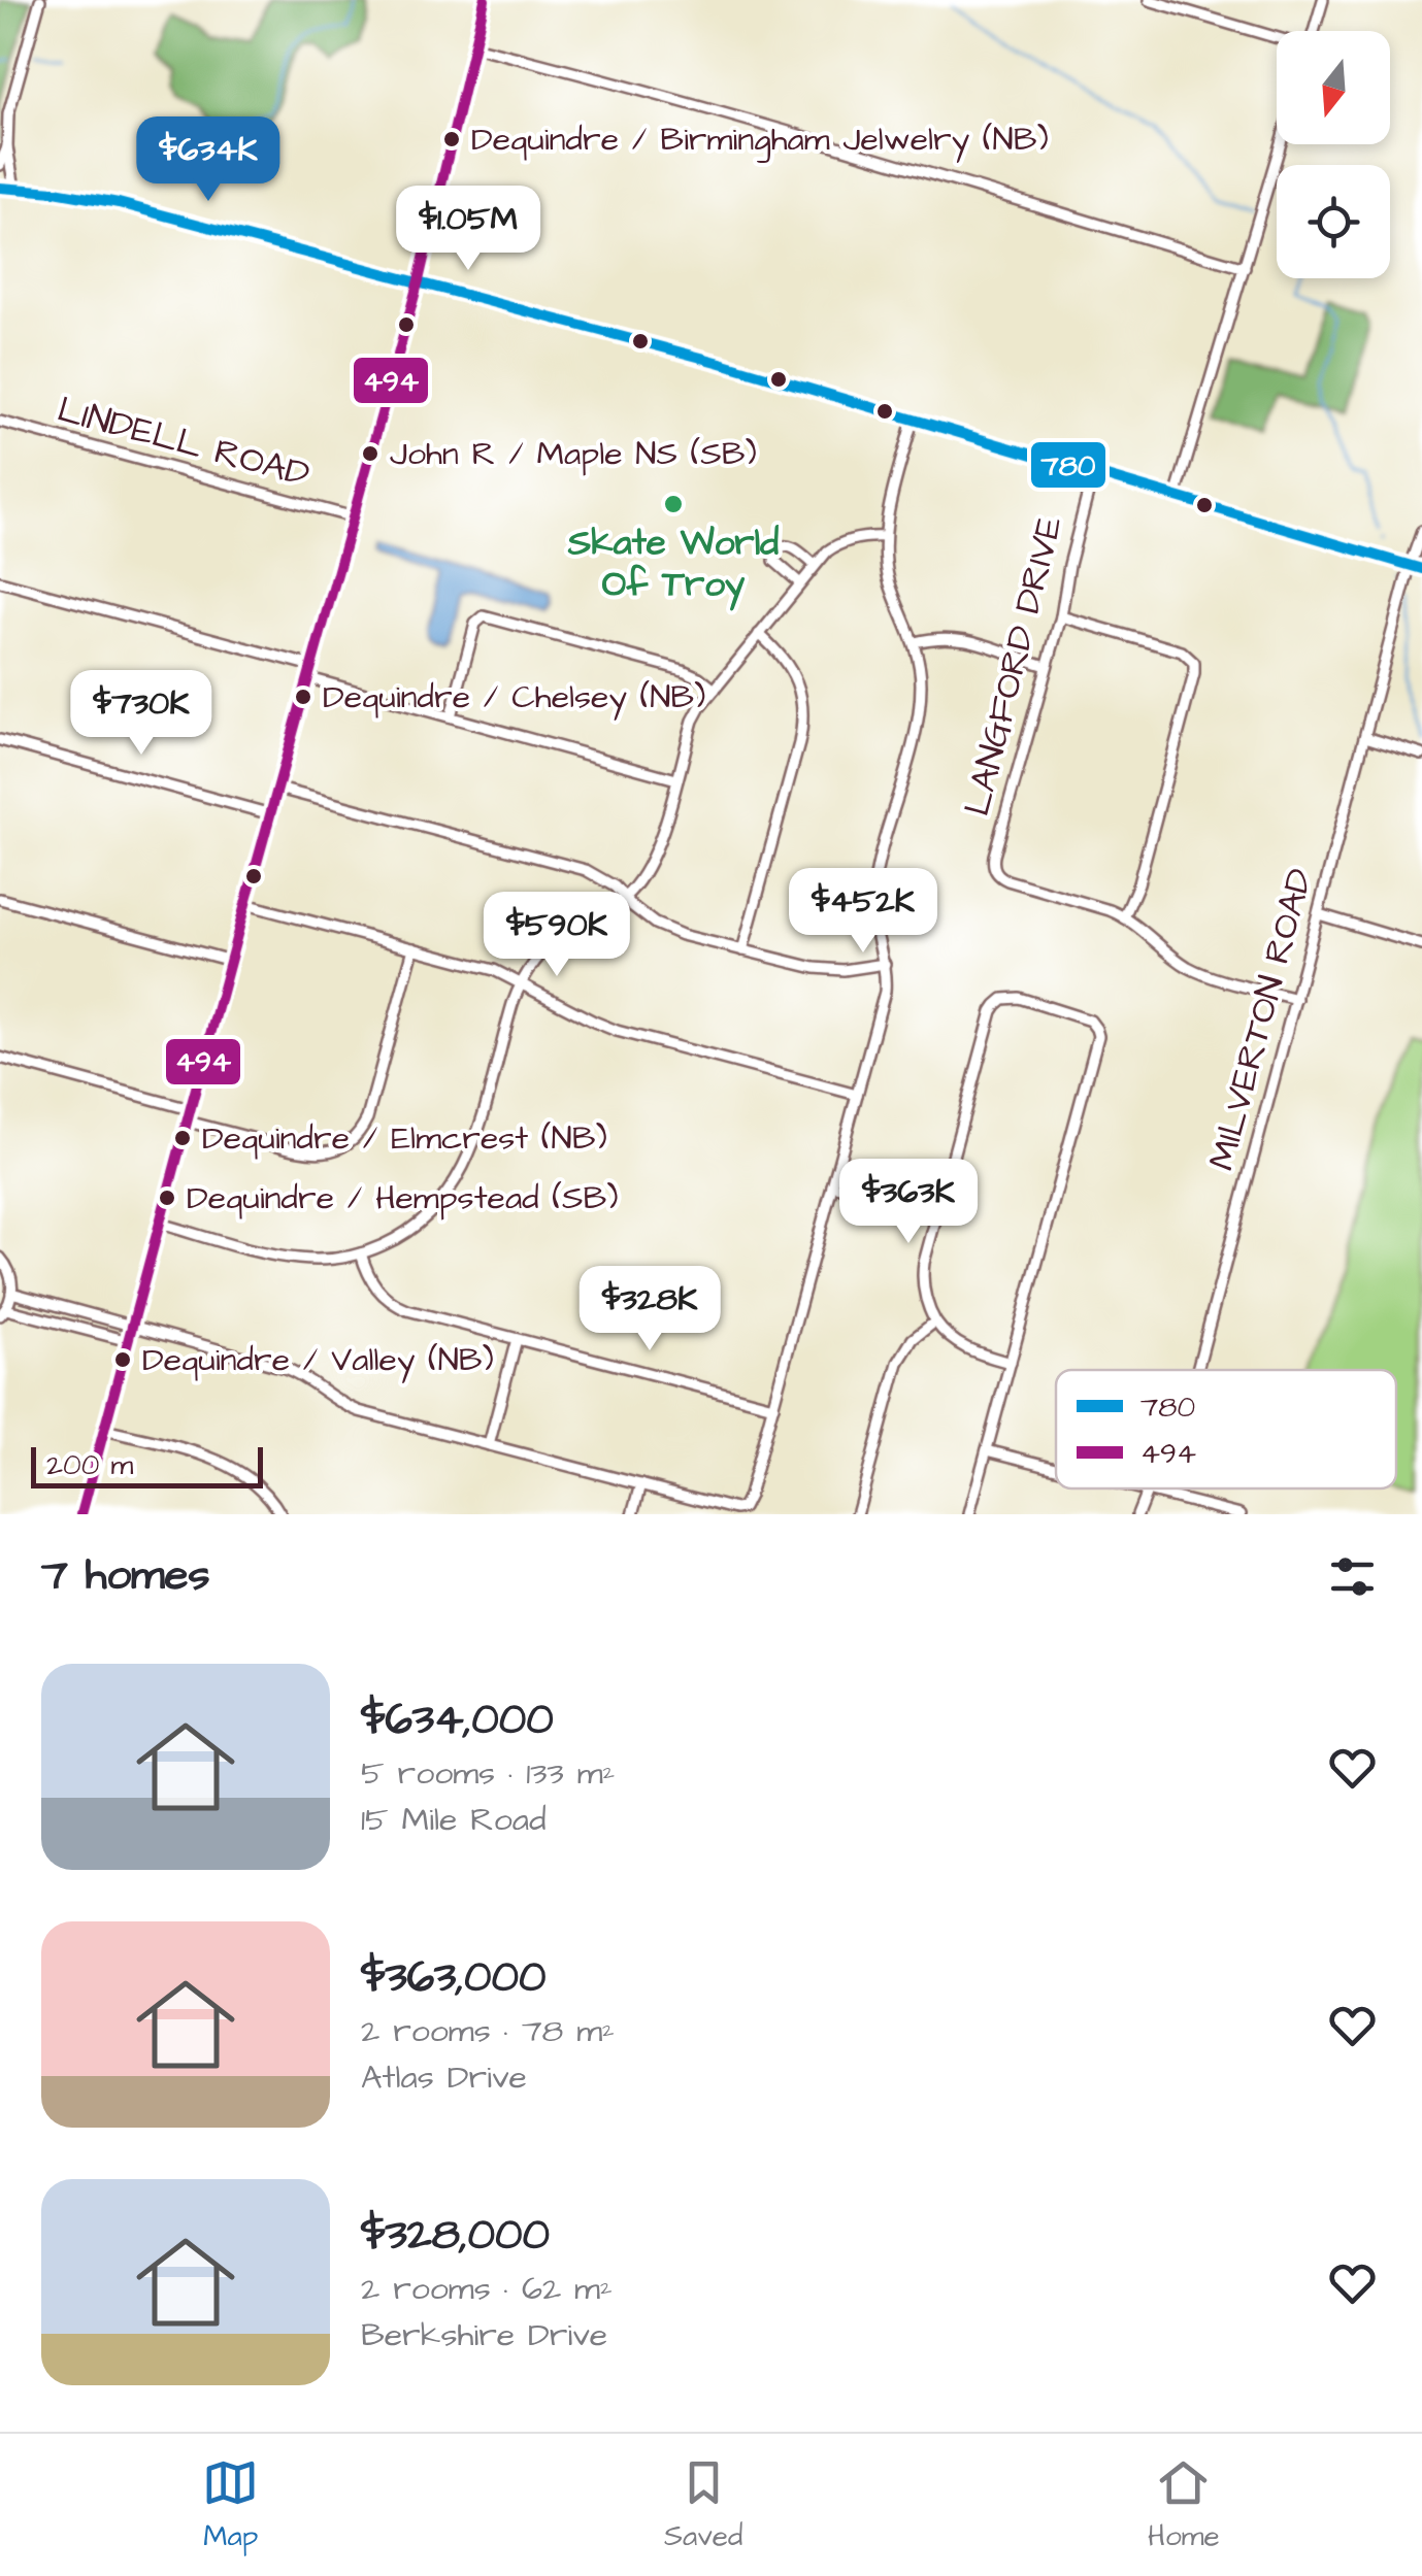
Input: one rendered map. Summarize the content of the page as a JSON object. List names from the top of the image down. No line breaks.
{"streets":{"street":["LINDELL ROAD","LANGFORD DRIVE","MILVERTON ROAD"]},"places":["Dequindre / Birmingham Jelwelry (NB)","John R / Maple NS (SB)","Skate World Of Troy","Dequindre / Chelsey (NB)","Dequindre / Elmcrest (NB)","Dequindre / Hempstead (SB)","Dequindre / Valley (NB)"],"lines":["transit line 494","transit line 780"],"legend":["780","494"],"scale_bar":"200 m","north":"bottom","page":{"price":["$634K","$1.05M","$730K","$452K","$590K","$363K","$328K"],"scale":"200 m","heading":"7 homes","list":[{"name":"$634,000","note":"5 rooms · 133 m² · 15 Mile Road"},{"name":"$363,000","note":"2 rooms · 78 m² · Atlas Drive"},{"name":"$328,000","note":"2 rooms · 62 m² · Berkshire Drive"}],"tabs":["Map","Saved","Home"]}}
